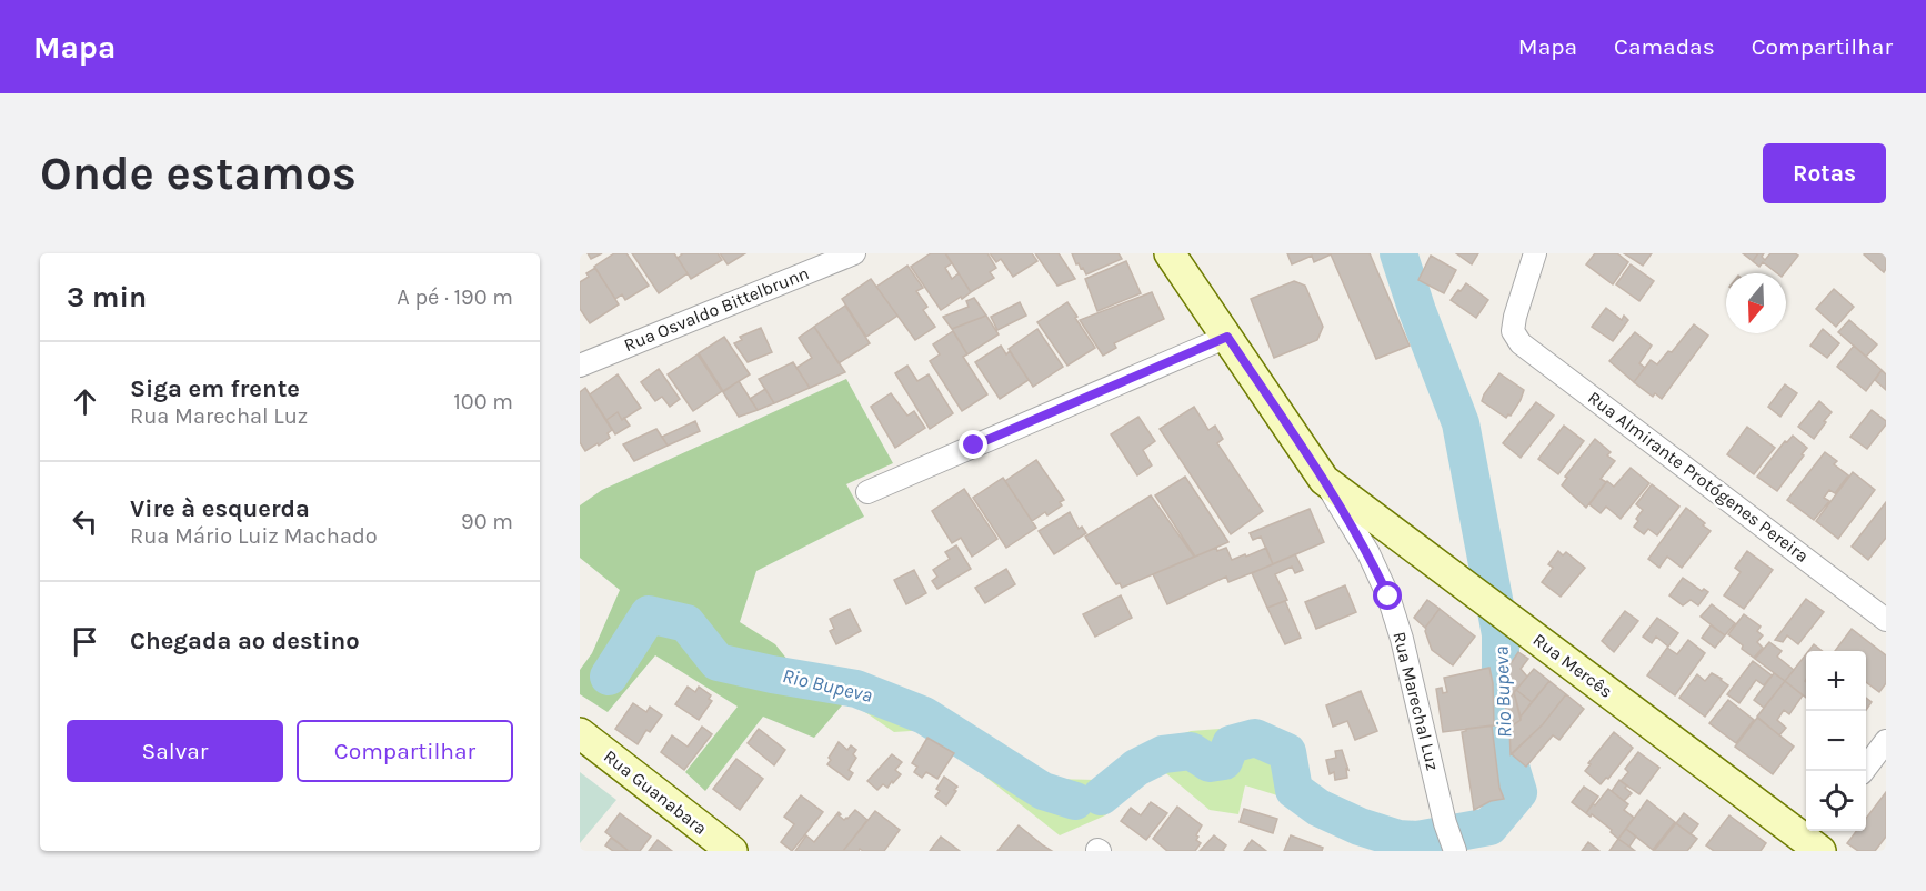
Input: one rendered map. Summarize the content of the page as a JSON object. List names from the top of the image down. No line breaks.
{"streets":{"main road":["Rua Mercês","Rua Marechal Luz","Rua Guanabara"],"street":["Rua Osvaldo Bittelbrunn","Rua Almirante Protógenes Pereira"]},"crossings":[["Rua Mercês","Rua Marechal Luz"]],"water":["Rio Bupeva"],"north":"bottom","page":{"header":"Mapa","nav":["Mapa","Camadas","Compartilhar"],"buttons":["Rotas",["Salvar","Compartilhar"]],"title":"Onde estamos","heading":["3 min","A pé · 190 m"],"list":[["Siga em frente","Rua Marechal Luz","100 m"],["Vire à esquerda","Rua Mário Luiz Machado","90 m"],"Chegada ao destino"],"map_buttons":["+","−"]}}
